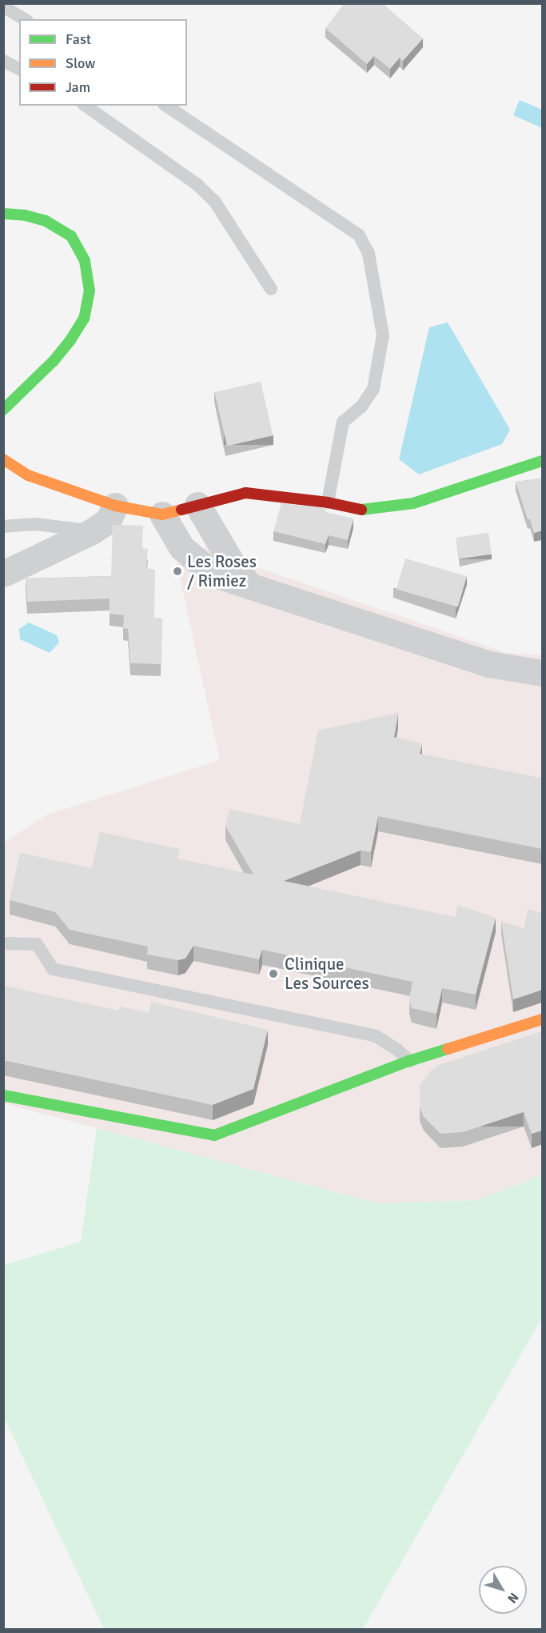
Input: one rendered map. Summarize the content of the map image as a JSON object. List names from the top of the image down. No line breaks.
{"places":["Les Roses / Rimiez","Clinique Les Sources"],"legend":["Fast","Slow","Jam"],"north":"bottom right"}
